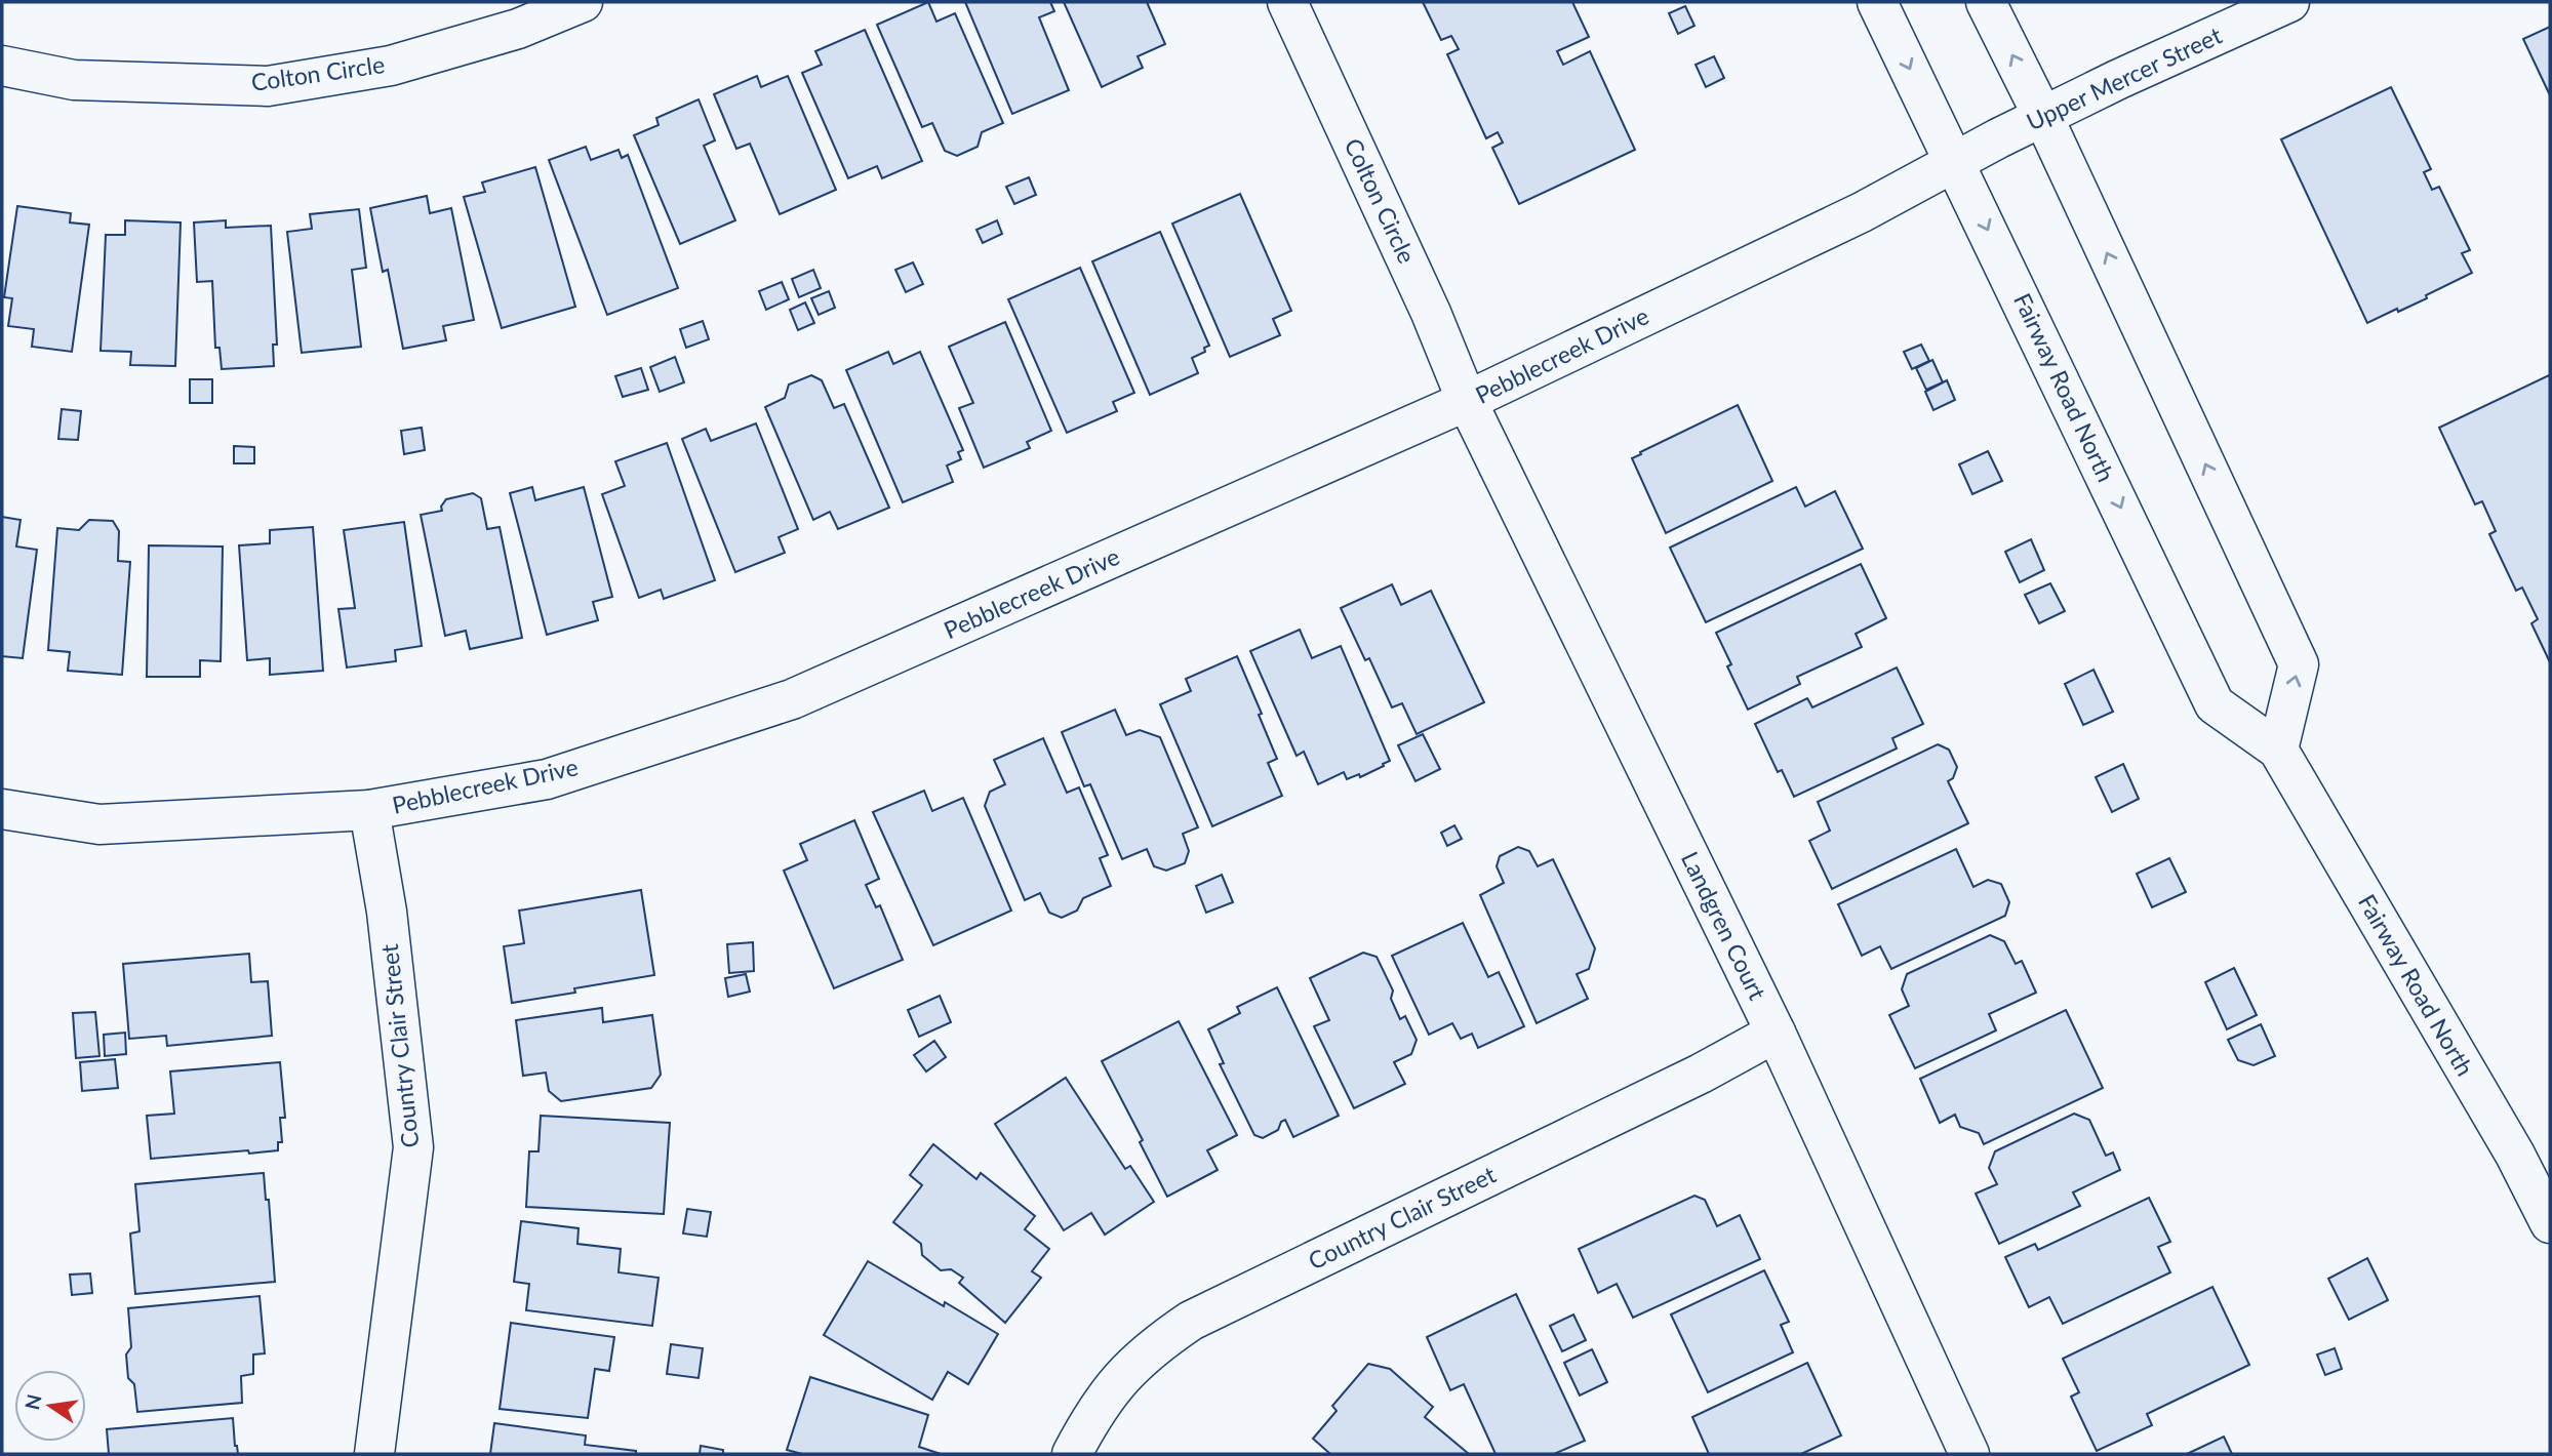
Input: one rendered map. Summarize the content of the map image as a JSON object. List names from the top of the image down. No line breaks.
{"streets":{"street":["Colton Circle","Upper Mercer Street","Pebblecreek Drive","Fairway Road North","Landgren Court","Country Clair Street"]},"crossings":[["Colton Circle","Pebblecreek Drive"],["Colton Circle","Landgren Court"],["Upper Mercer Street","Pebblecreek Drive"],["Pebblecreek Drive","Fairway Road North"],["Pebblecreek Drive","Landgren Court"],["Pebblecreek Drive","Country Clair Street"],["Landgren Court","Country Clair Street"]],"north":"left"}
